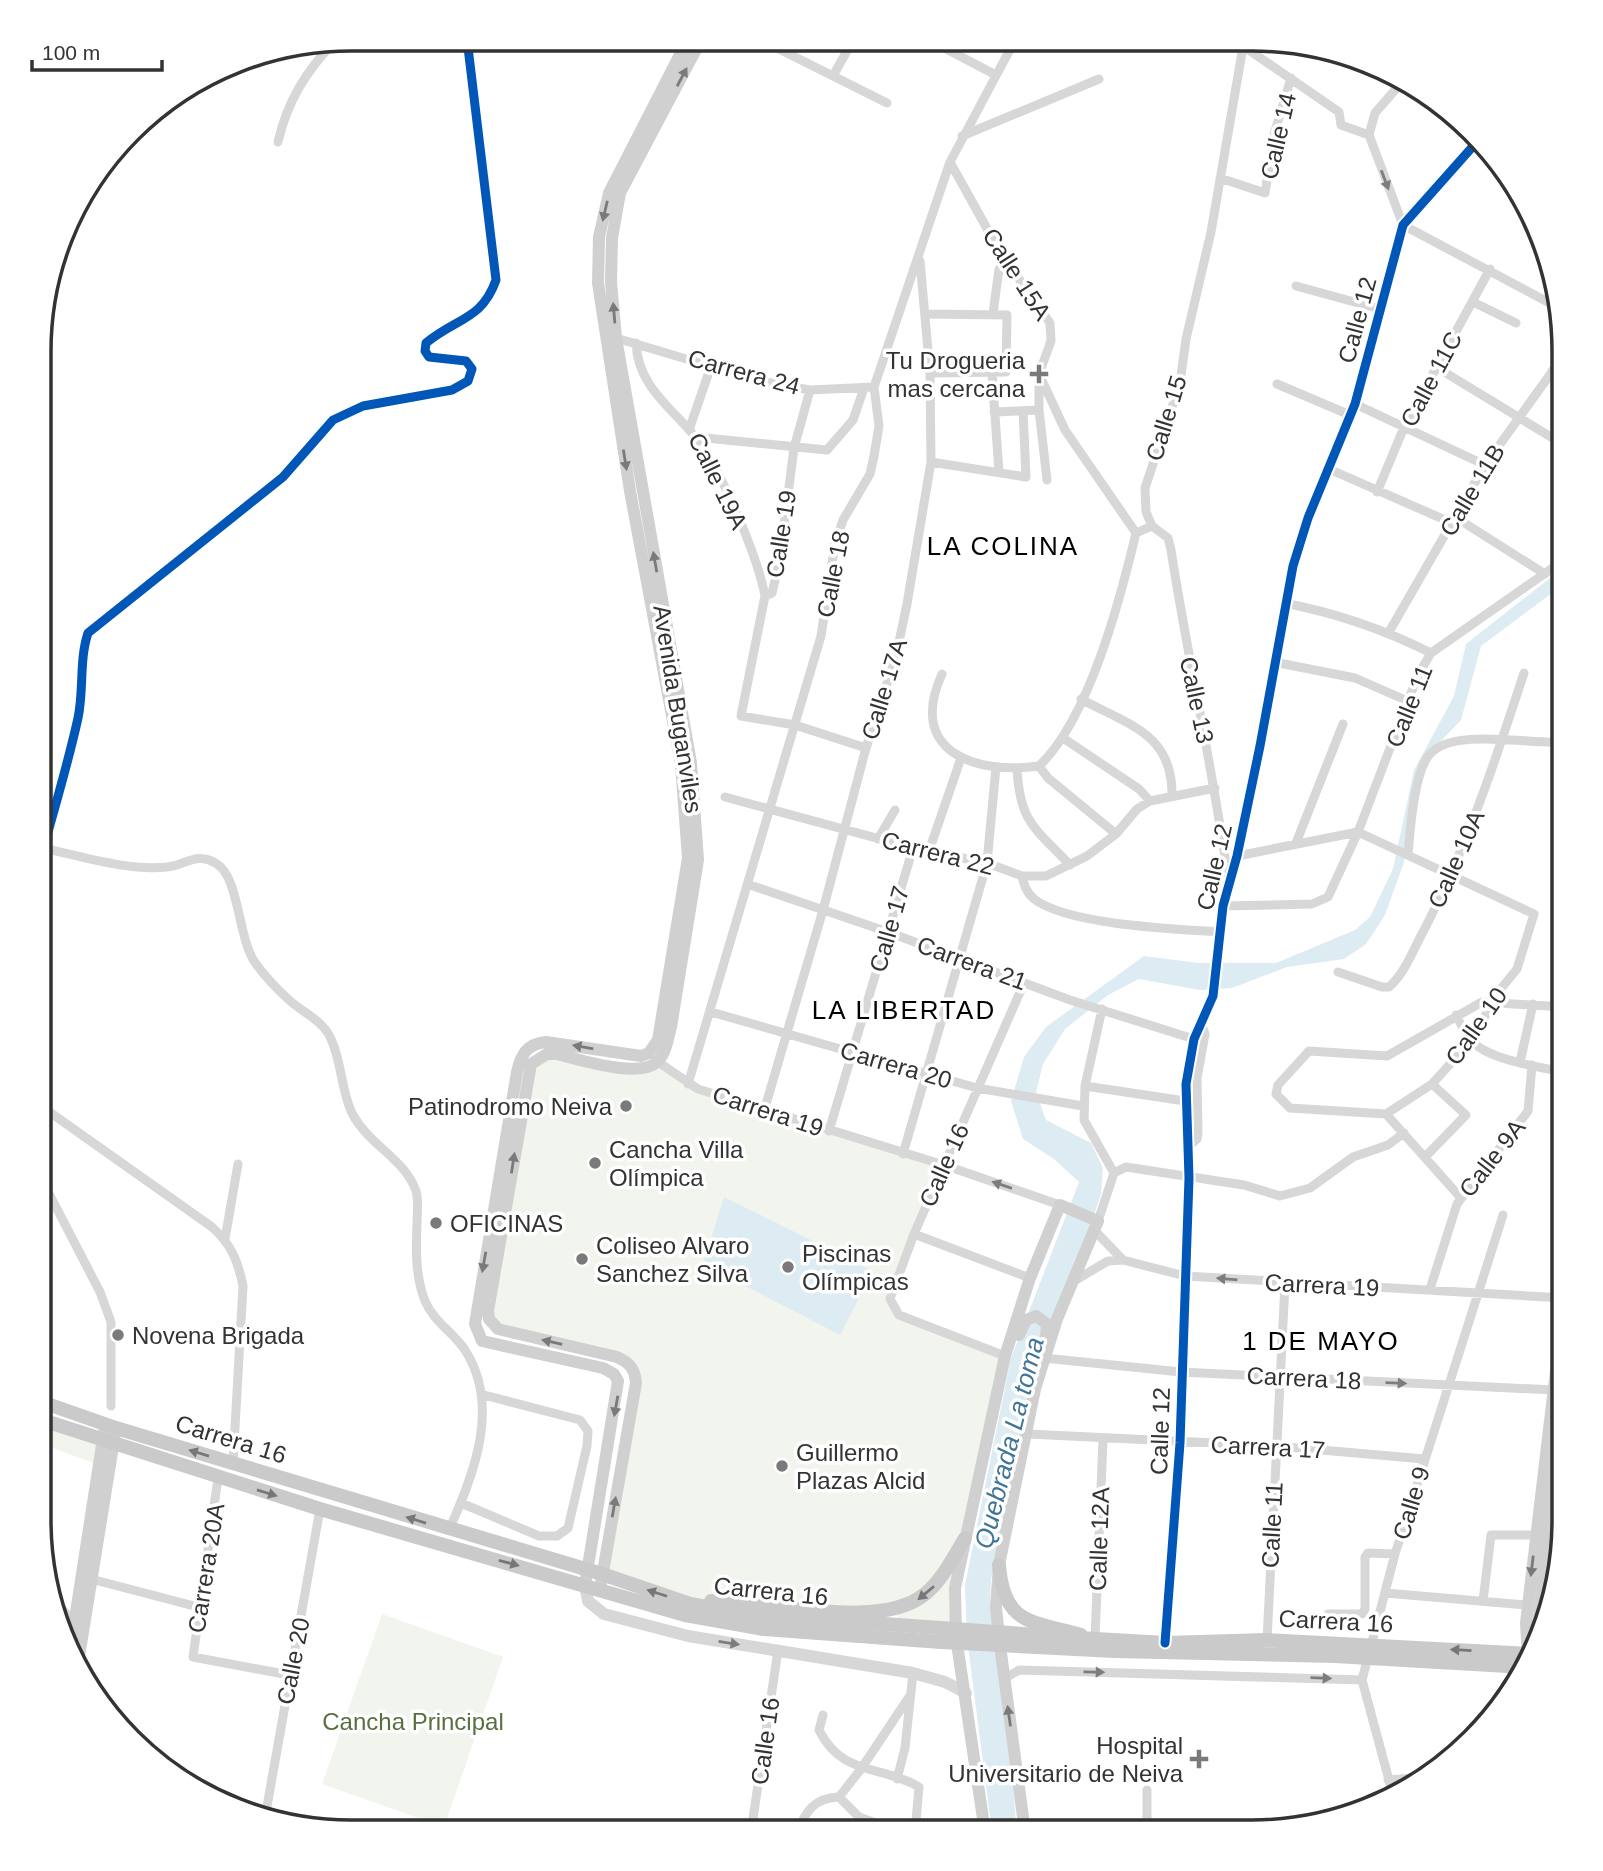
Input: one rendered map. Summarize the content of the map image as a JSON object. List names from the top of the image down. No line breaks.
{"streets":{"main road":["Avenida Buganviles","Carrera 19","Carrera 16"],"street":["Calle 14","Calle 15A","Calle 12","Carrera 24","Calle 11C","Calle 15","Calle 19A","Calle 11B","Calle 19","Calle 18","Calle 17A","Calle 13","Calle 11","Carrera 22","Calle 10A","Calle 17","Carrera 21","Calle 10","Carrera 20","Calle 9A","Calle 16","Carrera 18","Carrera 17","Calle 9","Calle 12A","Carrera 20A","Calle 20"]},"crossings":[["Calle 14","Calle 15"],["Calle 15A","Calle 18"],["Calle 12","Calle 13"],["Calle 12","Carrera 22"],["Calle 12","Carrera 21"],["Calle 12","Carrera 19"],["Calle 12","Carrera 18"],["Calle 12","Carrera 16"],["Calle 12","Carrera 17"],["Carrera 24","Calle 19A"],["Carrera 24","Calle 19"],["Carrera 24","Calle 18"],["Carrera 24","Avenida Buganviles"],["Calle 15","Calle 13"],["Calle 19A","Calle 19"],["Calle 19","Calle 18"],["Calle 18","Calle 17A"],["Calle 18","Carrera 22"],["Calle 18","Carrera 21"],["Calle 18","Carrera 20"],["Calle 18","Carrera 19"],["Calle 17A","Carrera 22"],["Calle 17A","Carrera 21"],["Calle 17A","Carrera 20"],["Calle 17A","Carrera 19"],["Calle 11","Carrera 19"],["Calle 11","Carrera 18"],["Calle 11","Carrera 16"],["Calle 11","Carrera 17"],["Avenida Buganviles","Carrera 19"],["Carrera 22","Calle 17"],["Calle 10A","Calle 10"],["Calle 17","Carrera 21"],["Calle 17","Carrera 20"],["Calle 17","Carrera 19"],["Carrera 21","Calle 16"],["Carrera 20","Calle 16"],["Carrera 19","Calle 9A"],["Carrera 19","Calle 16"],["Carrera 19","Calle 9"],["Carrera 18","Calle 9"],["Carrera 16","Calle 9"],["Carrera 16","Calle 12A"],["Carrera 16","Carrera 20A"],["Carrera 16","Calle 20"],["Carrera 17","Calle 9"],["Carrera 17","Calle 12A"],["Carrera 20A","Calle 20"]],"districts":["LA COLINA","LA LIBERTAD","1 DE MAYO"],"water":["Quebrada La toma"],"parks":["Cancha Principal"],"places":{"health":["Tu Drogueria mas cercana","Hospital Universitario de Neiva"],"other":["Patinodromo Neiva","Cancha Villa Olímpica","OFICINAS","Coliseo Alvaro Sanchez Silva","Piscinas Olímpicas","Novena Brigada","Guillermo Plazas Alcid"]},"scale_bar":"100 m"}
